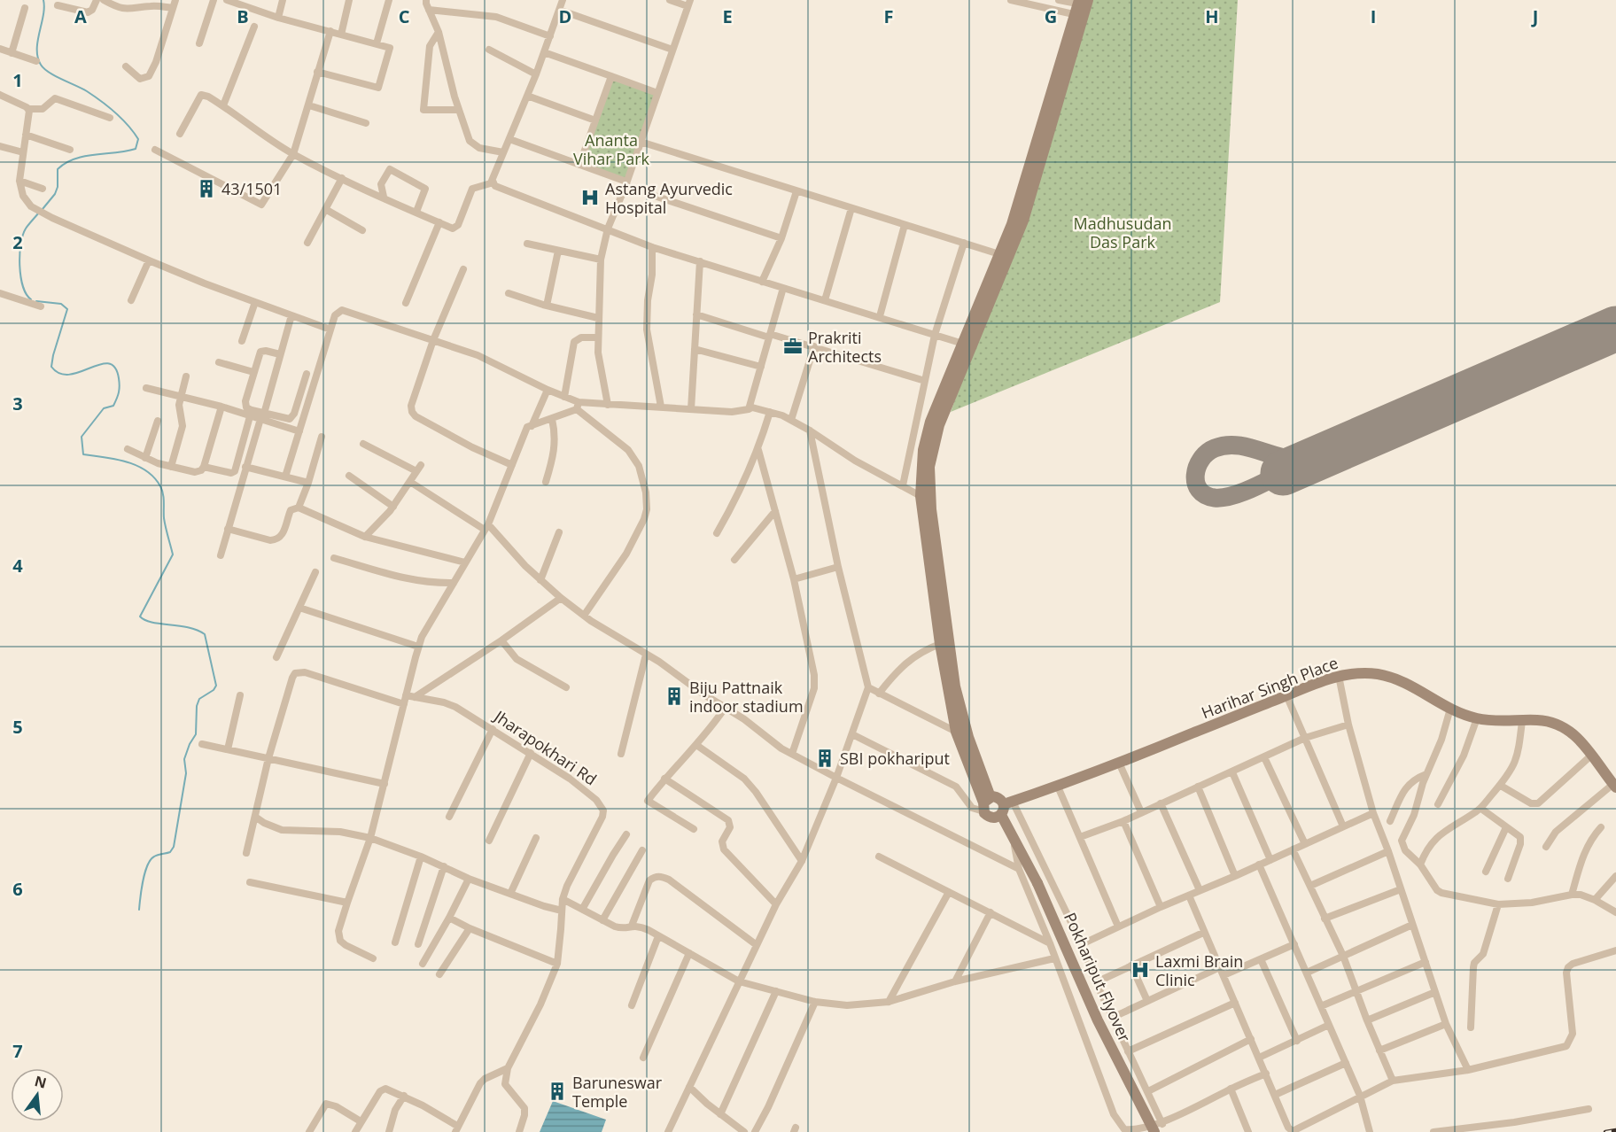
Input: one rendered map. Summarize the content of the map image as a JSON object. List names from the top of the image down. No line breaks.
{"streets":{"main road":["Harihar Singh Place","Pokhariput Flyover"],"street":["Jharapokhari Rd"]},"crossings":[["Harihar Singh Place","Pokhariput Flyover"]],"parks":["Ananta Vihar Park","Madhusudan Das Park"],"places":{"building":["43/1501","Biju Pattnaik indoor stadium","SBI pokhariput","Baruneswar Temple"],"hospital":["Astang Ayurvedic Hospital","Laxmi Brain Clinic"],"office":["Prakriti Architects"]},"north":"top","grid":{"columns":["A","B","C","D","E","F","G","H","I","J"],"rows":["1","2","3","4","5","6","7"]}}
